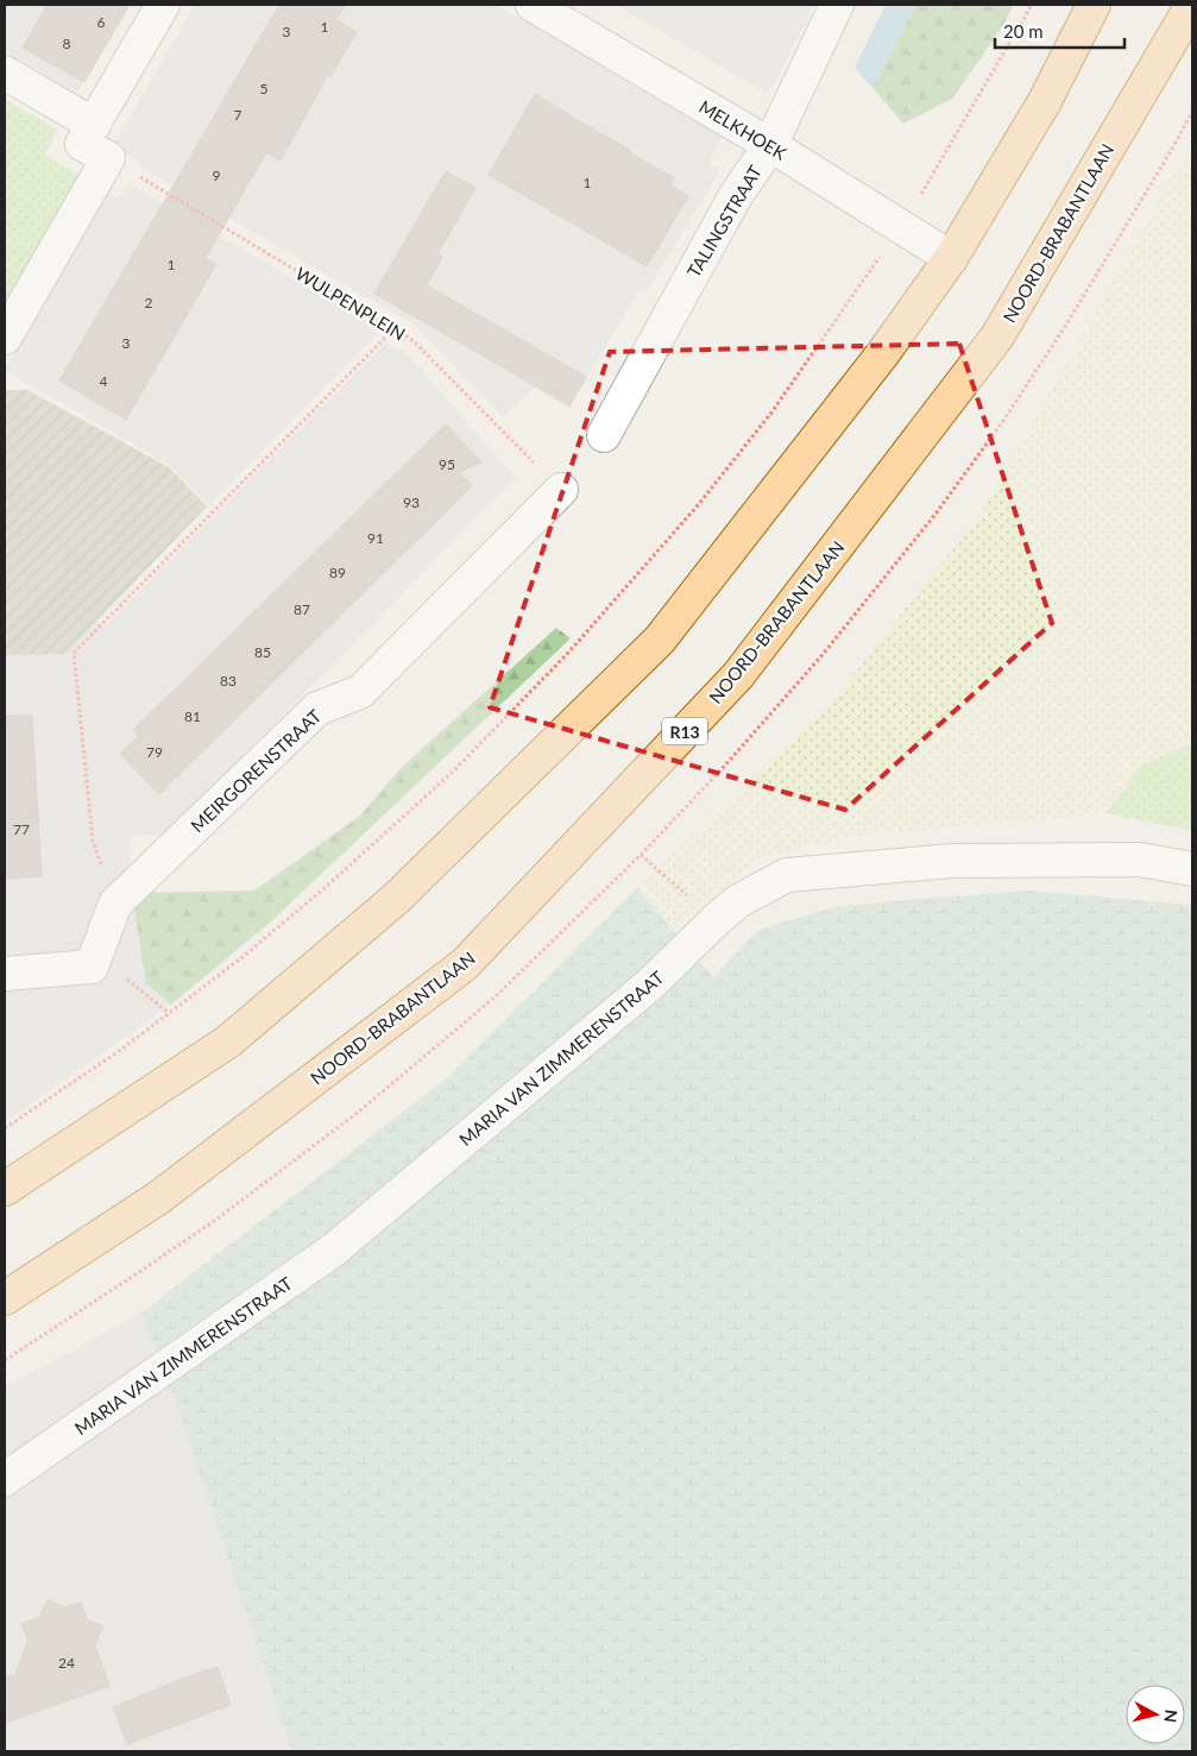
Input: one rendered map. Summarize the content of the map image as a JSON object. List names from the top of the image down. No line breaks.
{"streets":{"main road":["NOORD-BRABANTLAAN","R13"],"street":["MELKHOEK","TALINGSTRAAT","MEIRGORENSTRAAT","MARIA VAN ZIMMERENSTRAAT"],"path":["WULPENPLEIN"]},"crossings":[["MELKHOEK","TALINGSTRAAT"],["WULPENPLEIN","MEIRGORENSTRAAT"]],"house_numbers":["6","1","3","8","5","7","9","1","1","2","3","4","95","93","91","89","87","85","83","81","79","77","24"],"scale_bar":"20 m","north":"right"}
